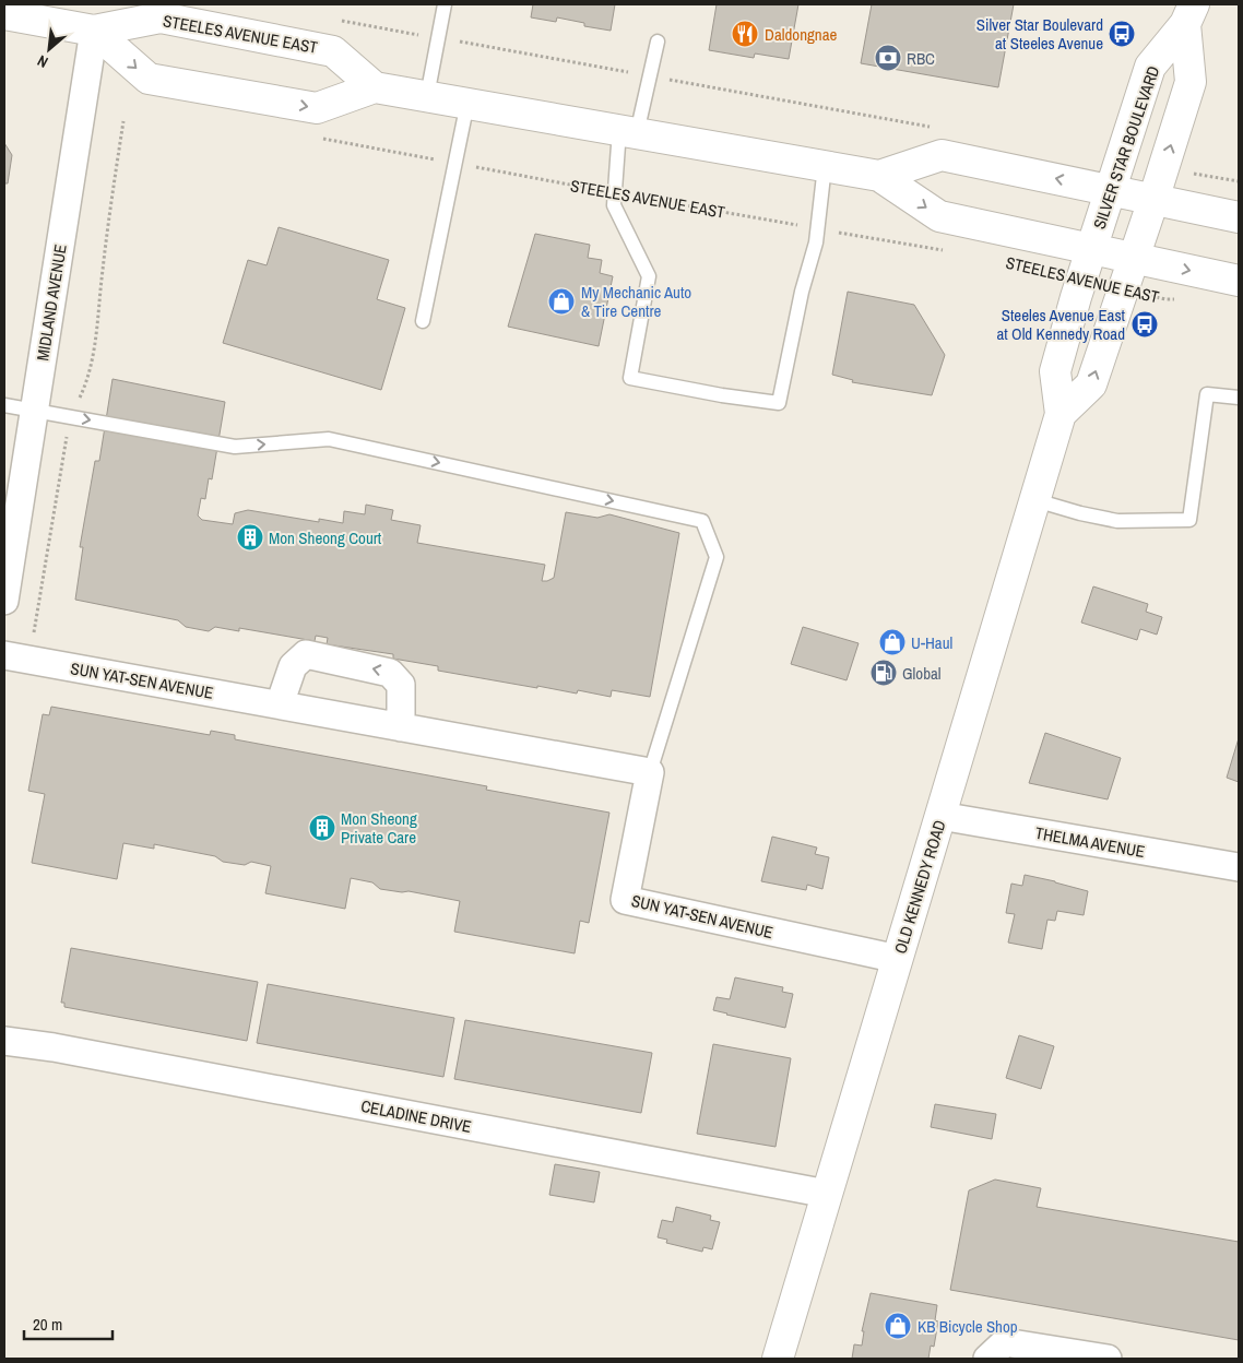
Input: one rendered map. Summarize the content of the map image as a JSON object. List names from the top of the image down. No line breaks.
{"streets":{"main road":["STEELES AVENUE EAST","SILVER STAR BOULEVARD","OLD KENNEDY ROAD"],"street":["MIDLAND AVENUE","SUN YAT-SEN AVENUE","THELMA AVENUE","CELADINE DRIVE"]},"crossings":[["STEELES AVENUE EAST","SILVER STAR BOULEVARD"],["STEELES AVENUE EAST","MIDLAND AVENUE"],["STEELES AVENUE EAST","OLD KENNEDY ROAD"],["SILVER STAR BOULEVARD","OLD KENNEDY ROAD"],["SUN YAT-SEN AVENUE","OLD KENNEDY ROAD"],["THELMA AVENUE","OLD KENNEDY ROAD"],["OLD KENNEDY ROAD","CELADINE DRIVE"]],"places":{"restaurant":["Daldongnae"],"bus stop":["Silver Star Boulevard at Steeles Avenue","Steeles Avenue East at Old Kennedy Road"],"bank":["RBC"],"shop":["My Mechanic Auto & Tire Centre","U-Haul","KB Bicycle Shop"],"building":["Mon Sheong Court","Mon Sheong Private Care"],"fuel station":["Global"]},"scale_bar":"20 m","north":"bottom left"}
